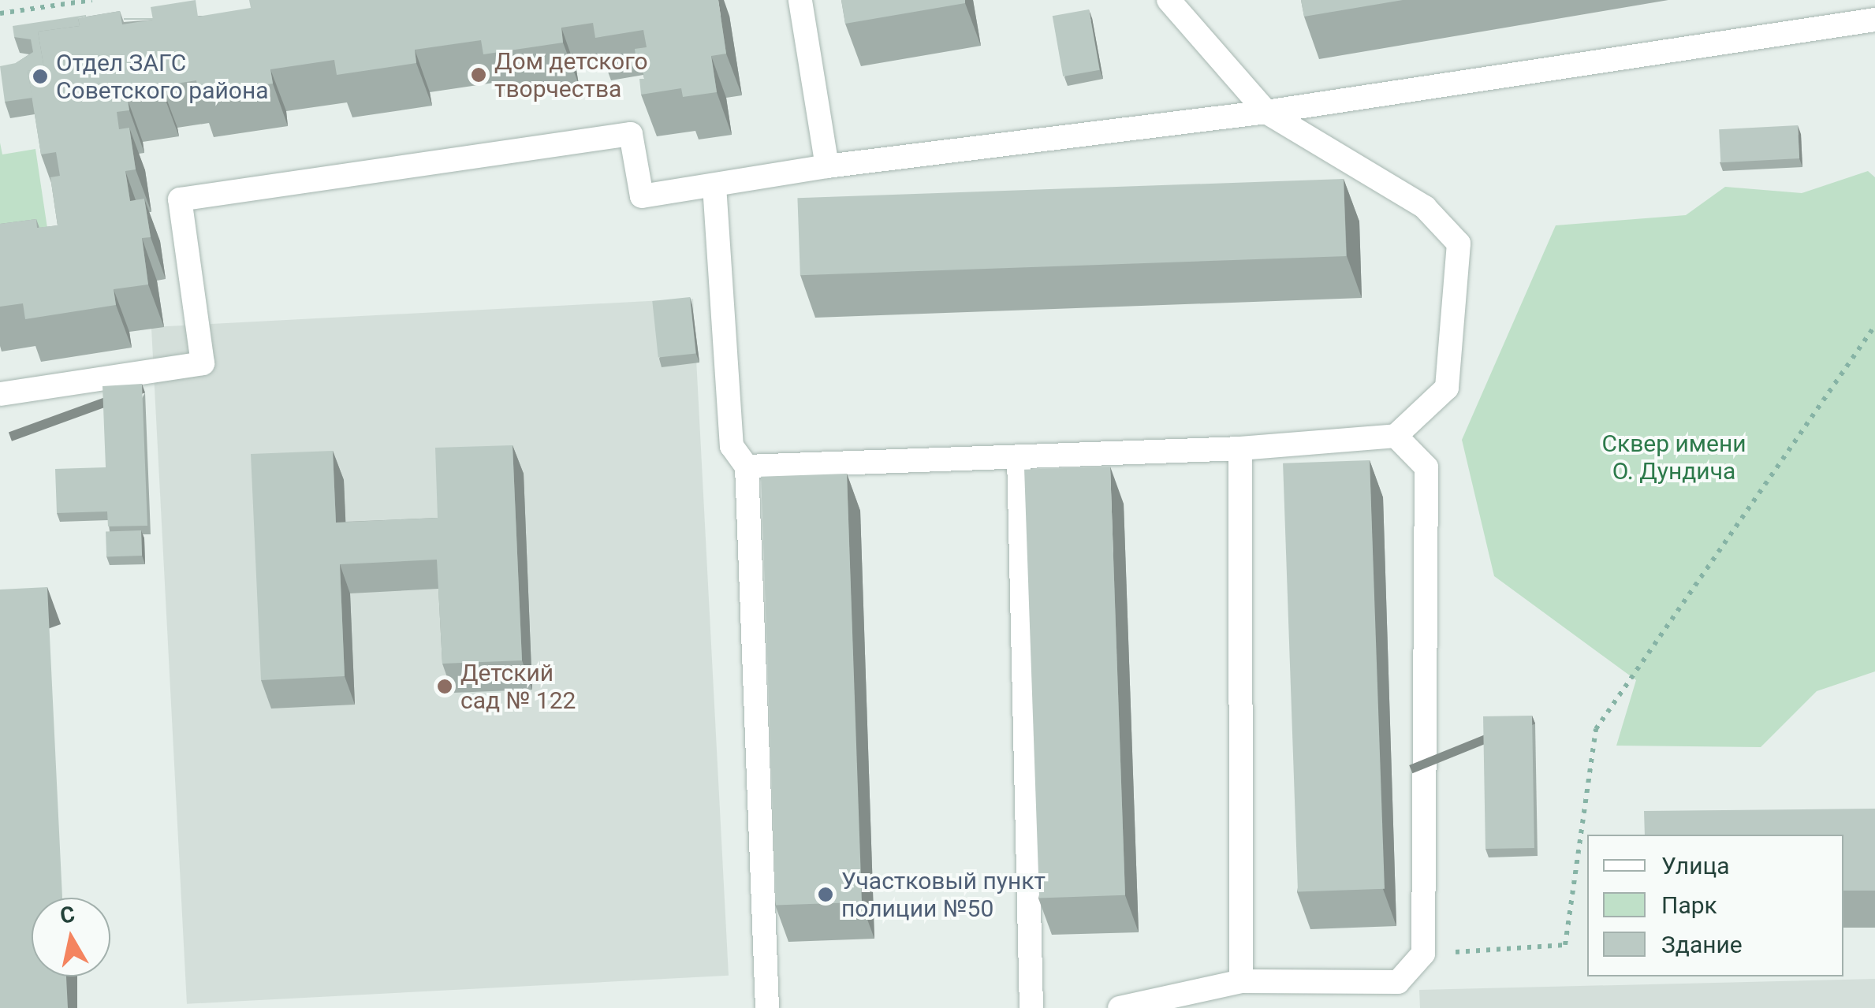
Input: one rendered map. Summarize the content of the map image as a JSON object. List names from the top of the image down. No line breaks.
{"parks":["Сквер имени О. Дундича"],"places":["Дом детского творчества","Отдел ЗАГС Советского района","Детский сад № 122","Участковый пункт полиции №50"],"legend":["Улица","Парк","Здание"],"north":"top"}
